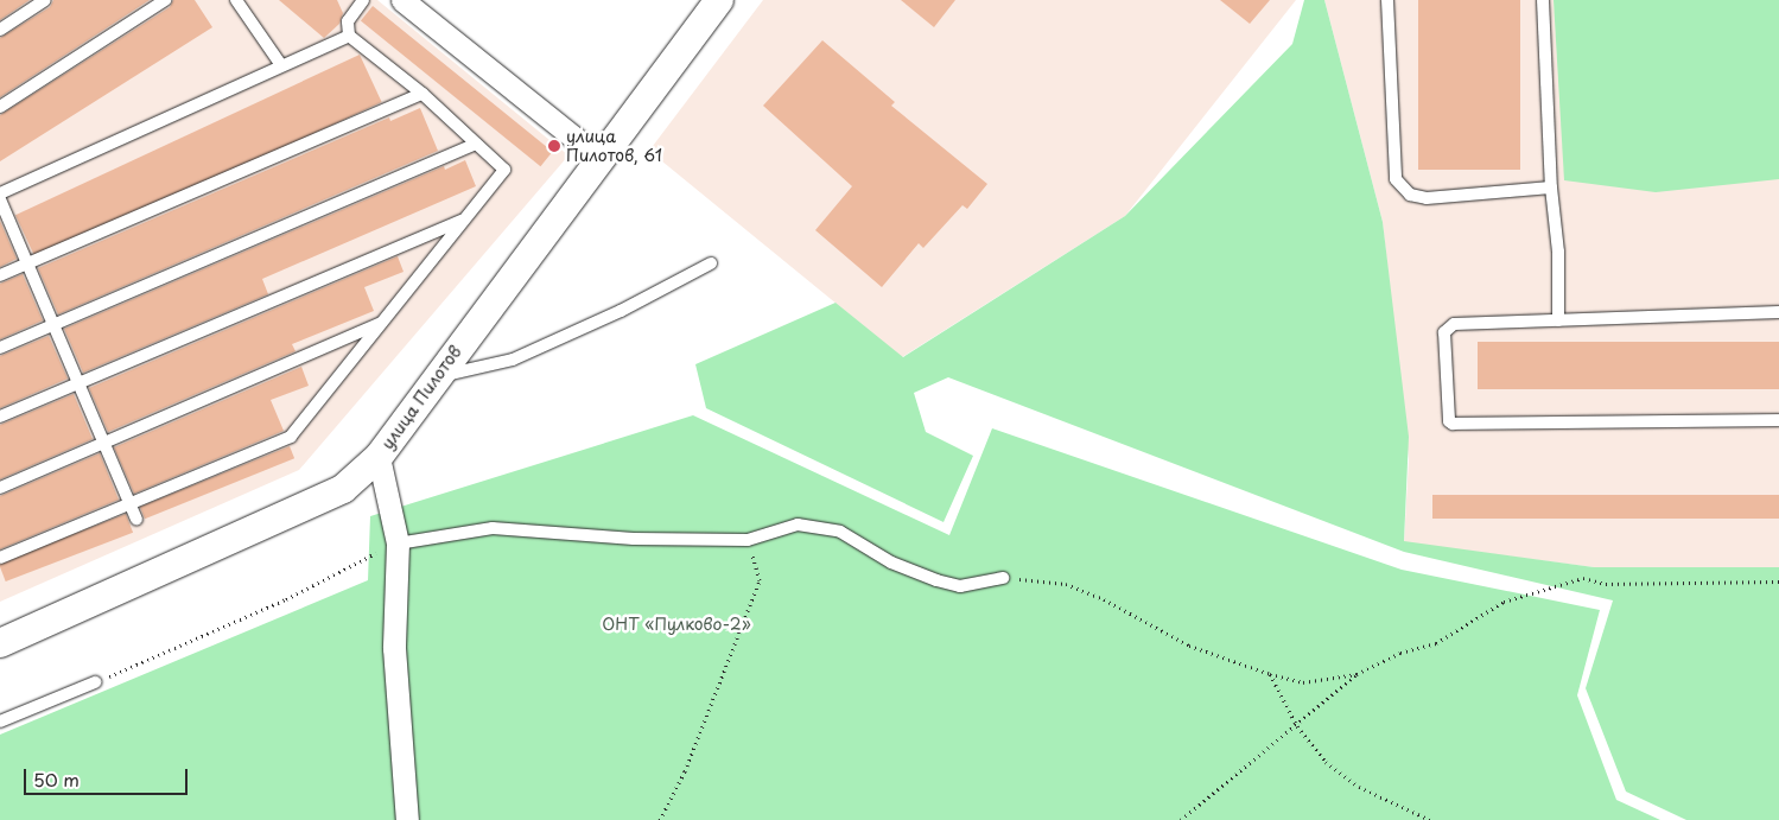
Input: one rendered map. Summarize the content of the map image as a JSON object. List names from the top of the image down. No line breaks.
{"streets":{"street":["улица Пилотов"]},"parks":["ОНТ «Пулково-2»"],"places":["улица Пилотов, 61"],"scale_bar":"50 m"}
